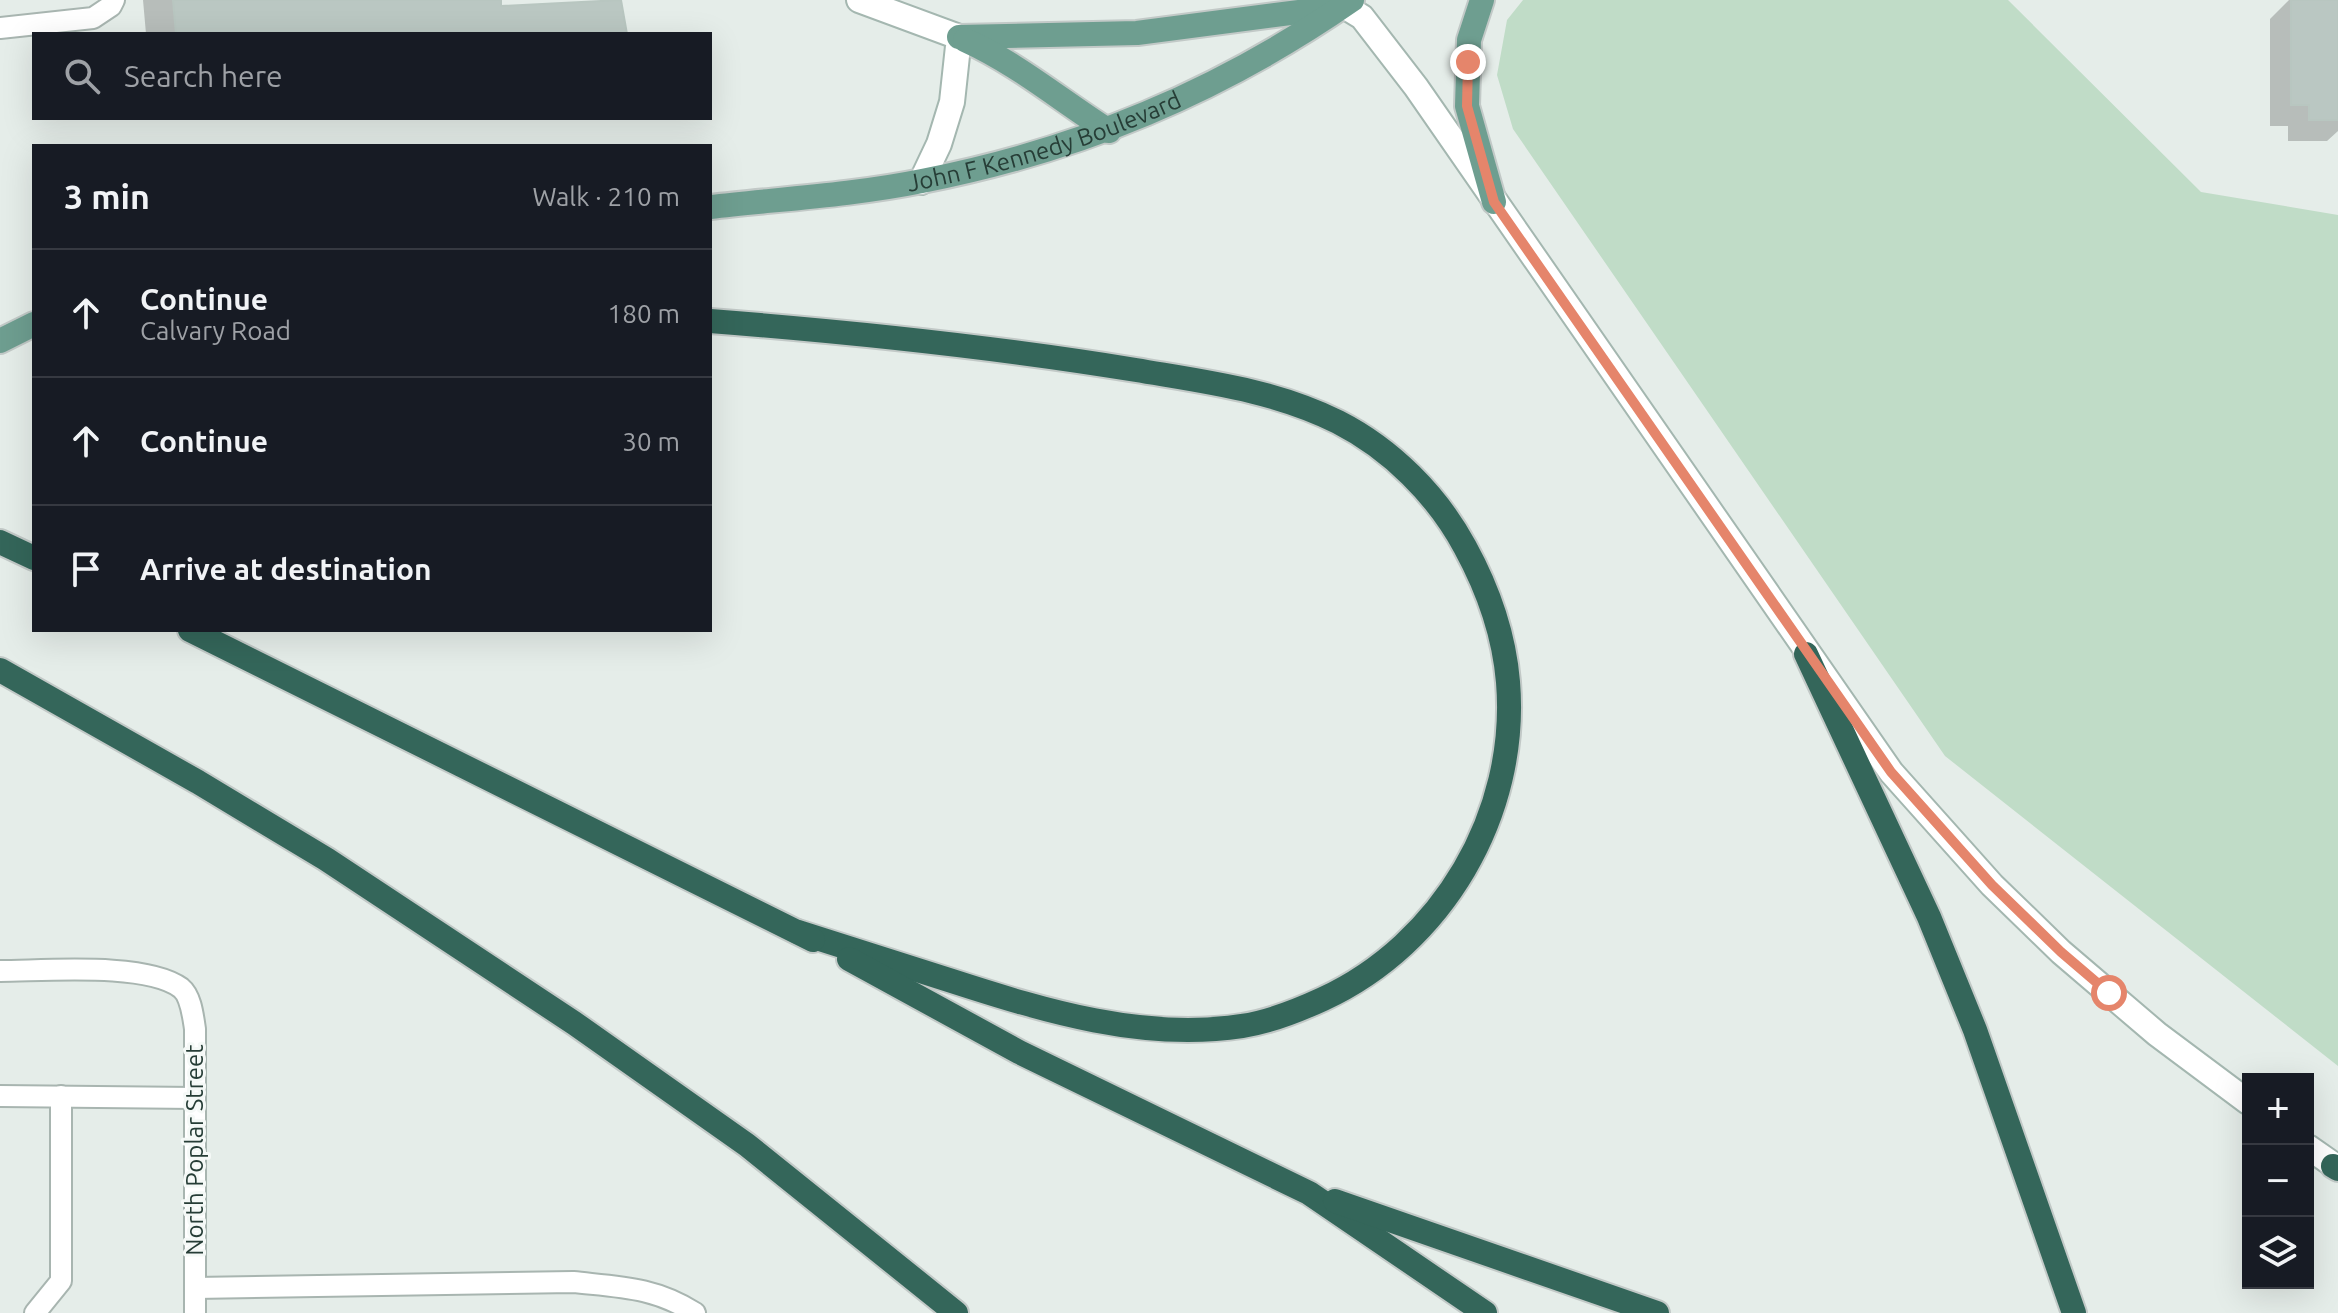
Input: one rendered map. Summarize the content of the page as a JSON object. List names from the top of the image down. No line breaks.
{"streets":{"main road":["John F Kennedy Boulevard"],"lane":["North Poplar Street"]},"page":{"search":"Search here","heading":["3 min","Walk · 210 m"],"list":[["Continue","Calvary Road","180 m"],["Continue","30 m"],"Arrive at destination"],"map_buttons":["+","−"]}}
